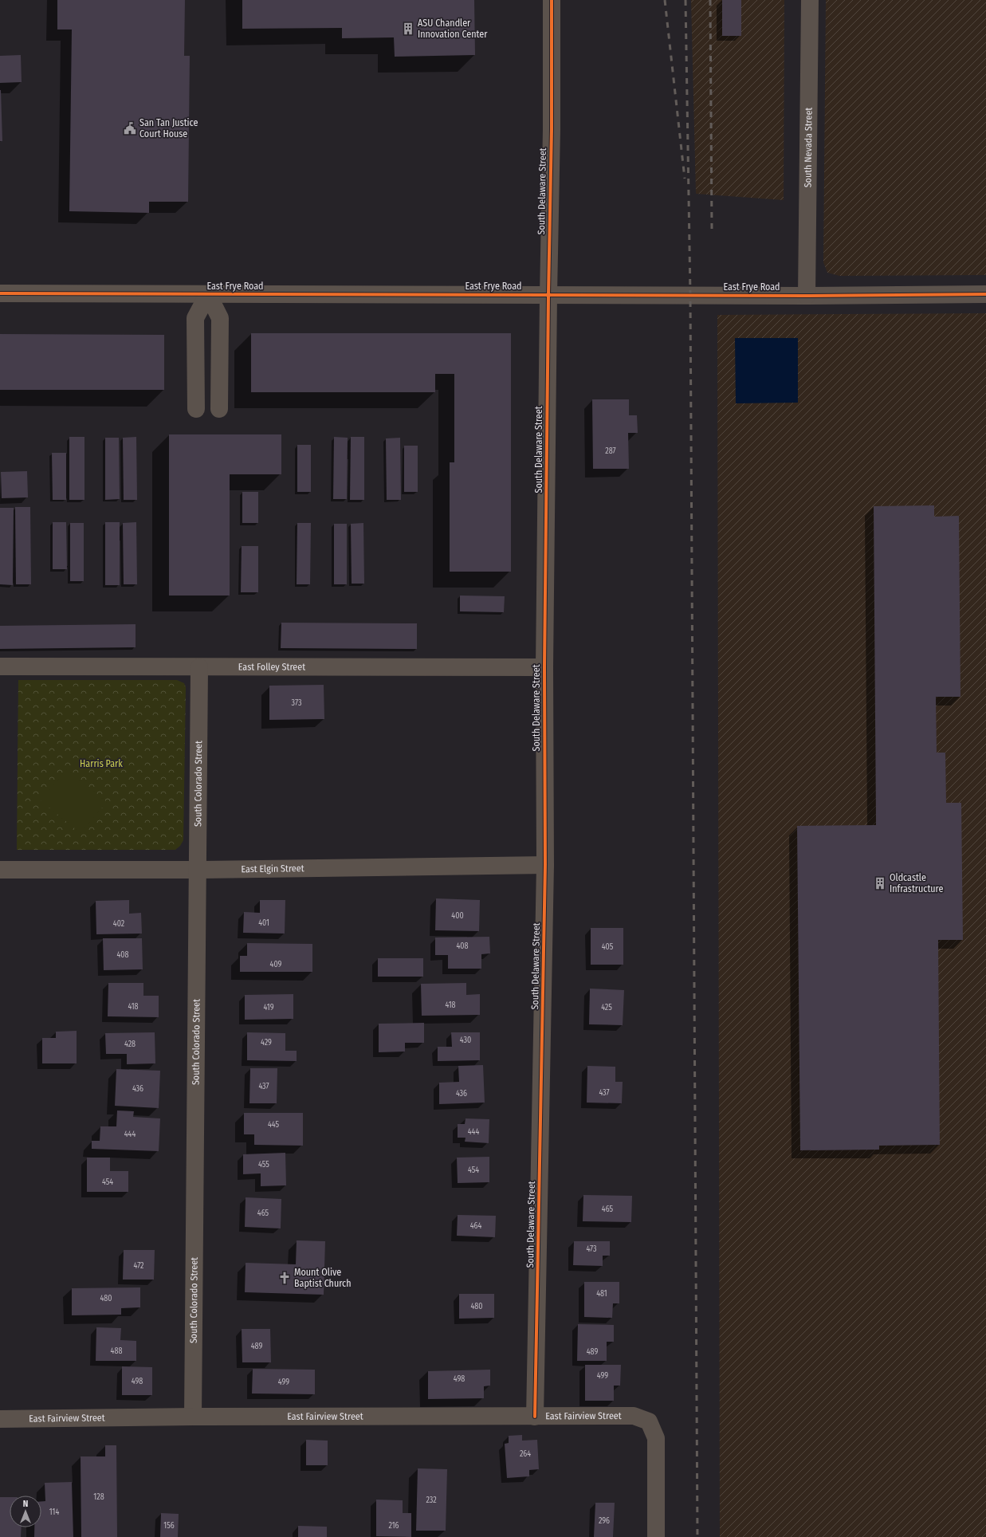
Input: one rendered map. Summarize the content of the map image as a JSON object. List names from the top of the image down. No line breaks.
{"streets":{"street":["South Nevada Street","South Delaware Street","East Frye Road","East Folley Street","South Colorado Street","East Elgin Street","East Fairview Street"]},"crossings":[["South Nevada Street","East Frye Road"],["South Delaware Street","East Frye Road"],["South Delaware Street","East Folley Street"],["South Delaware Street","East Elgin Street"],["South Delaware Street","East Fairview Street"],["East Folley Street","South Colorado Street"],["South Colorado Street","East Elgin Street"],["South Colorado Street","East Fairview Street"]],"parks":["Harris Park"],"places":{"building":["ASU Chandler Innovation Center","Oldcastle Infrastructure"],"public building":["San Tan Justice Court House"],"church":["Mount Olive Baptist Church"]},"house_numbers":["287","373","400","401","402","408","405","408","409","418","418","419","425","430","429","428","437","436","437","436","445","444","444","455","454","454","465","465","464","473","472","481","480","480","489","488","489","499","498","498","499","264","128","232","114","296","156","216"],"north":"top"}
